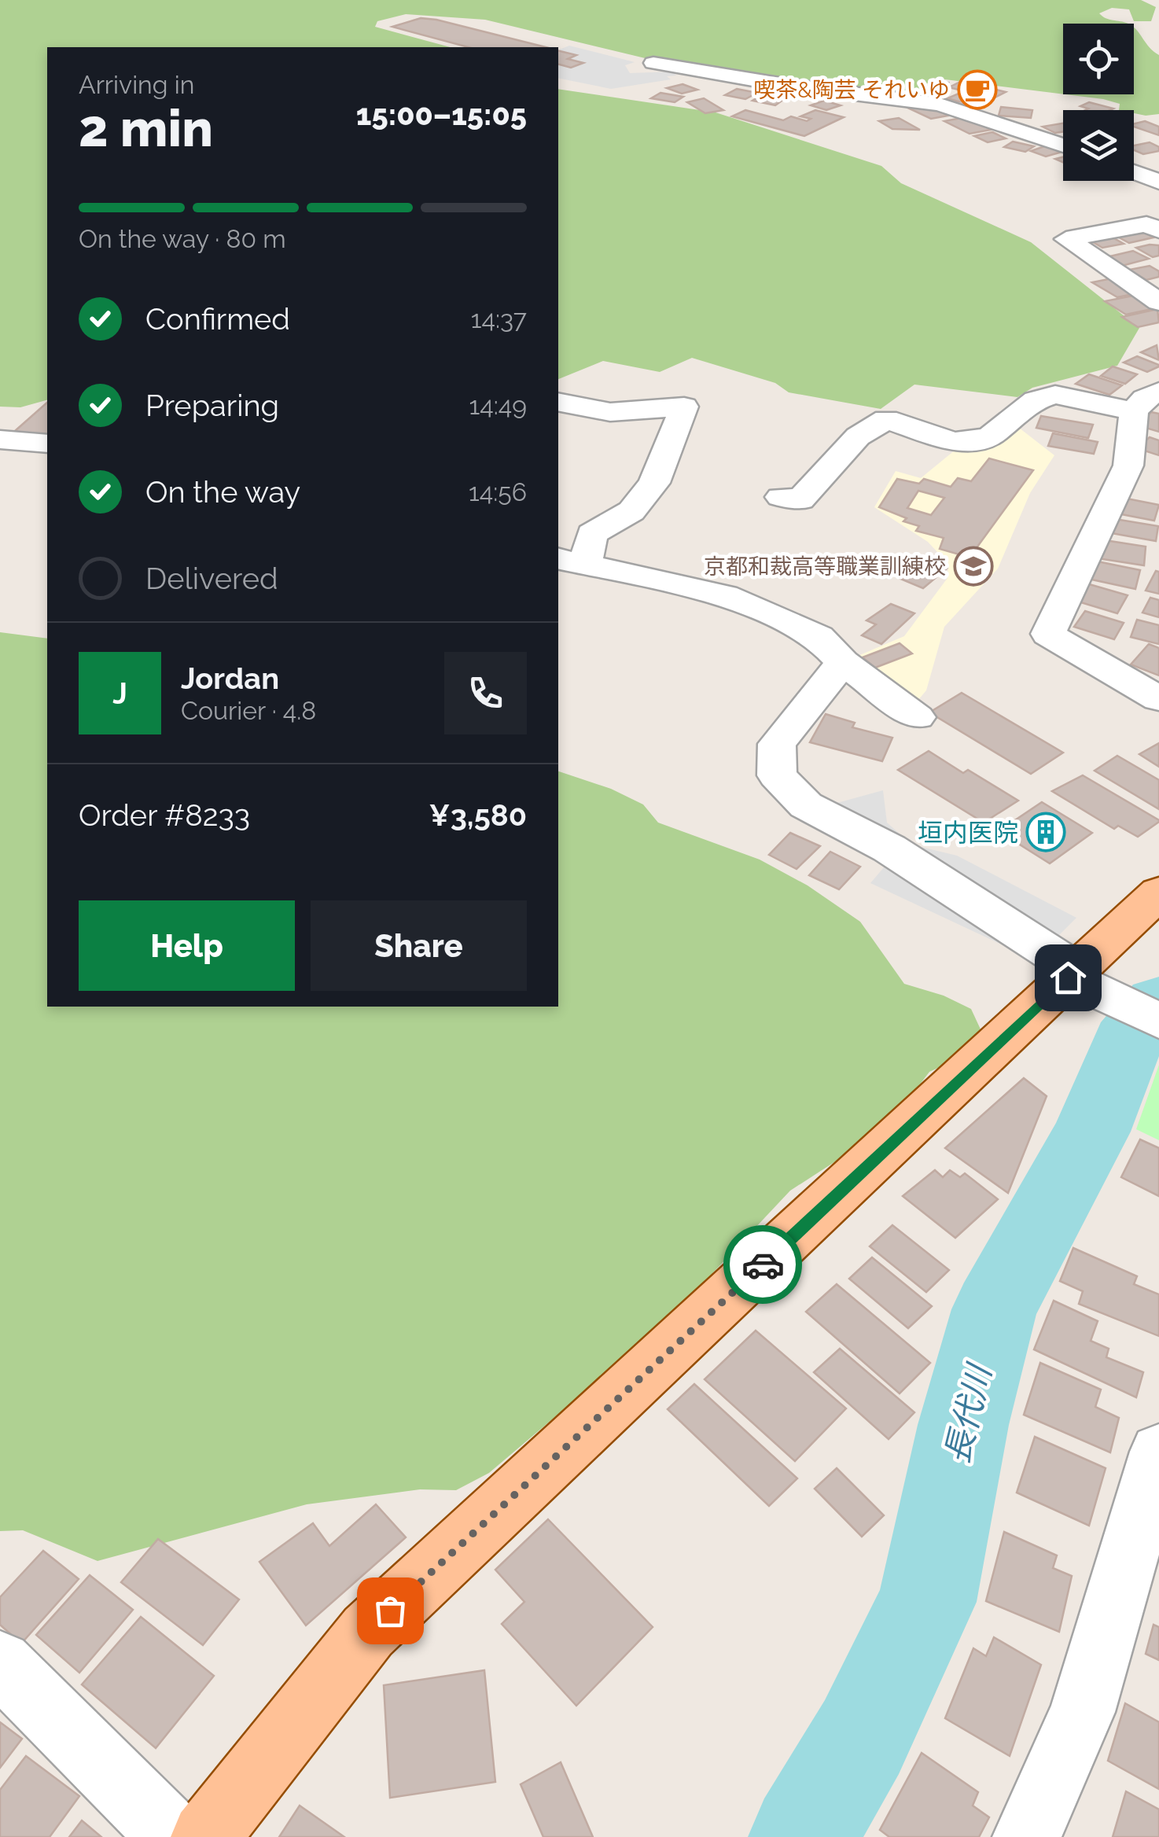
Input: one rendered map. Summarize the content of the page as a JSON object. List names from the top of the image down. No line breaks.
{"water":["長代川"],"places":{"cafe":["喫茶&陶芸 それいゆ"],"school or university":["京都和裁高等職業訓練校"],"building":["垣内医院"]},"page":{"heading":["2 min","Arriving in","15:00–15:05"],"panel":["Jordan","Courier · 4.8","Order #8233","¥3,580"],"bar":"On the way · 80 m","list":[["Confirmed","14:37"],["Preparing","14:49"],["On the way","14:56"],"Delivered"],"round":"J","buttons":["Help","Share"]}}
